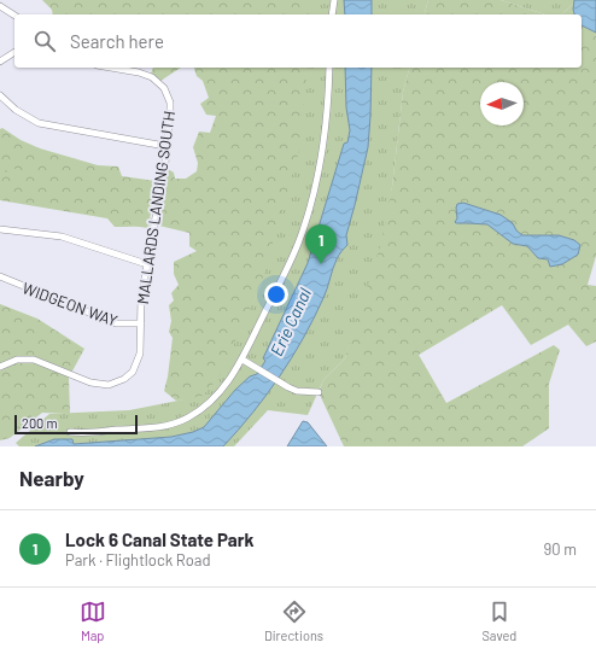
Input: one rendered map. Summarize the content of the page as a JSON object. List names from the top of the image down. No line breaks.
{"streets":{"street":["MALLARDS LANDING SOUTH","WIDGEON WAY"]},"crossings":[["MALLARDS LANDING SOUTH","WIDGEON WAY"]],"water":["Erie Canal"],"scale_bar":"200 m","north":"left","page":{"search":"Search here","pins":"1","scale":"200 m","heading":"Nearby","list":[{"mark":"1","name":"Lock 6 Canal State Park","note":"Park · Flightlock Road","value":"90 m"}],"nav":["Map","Directions","Saved"]}}
